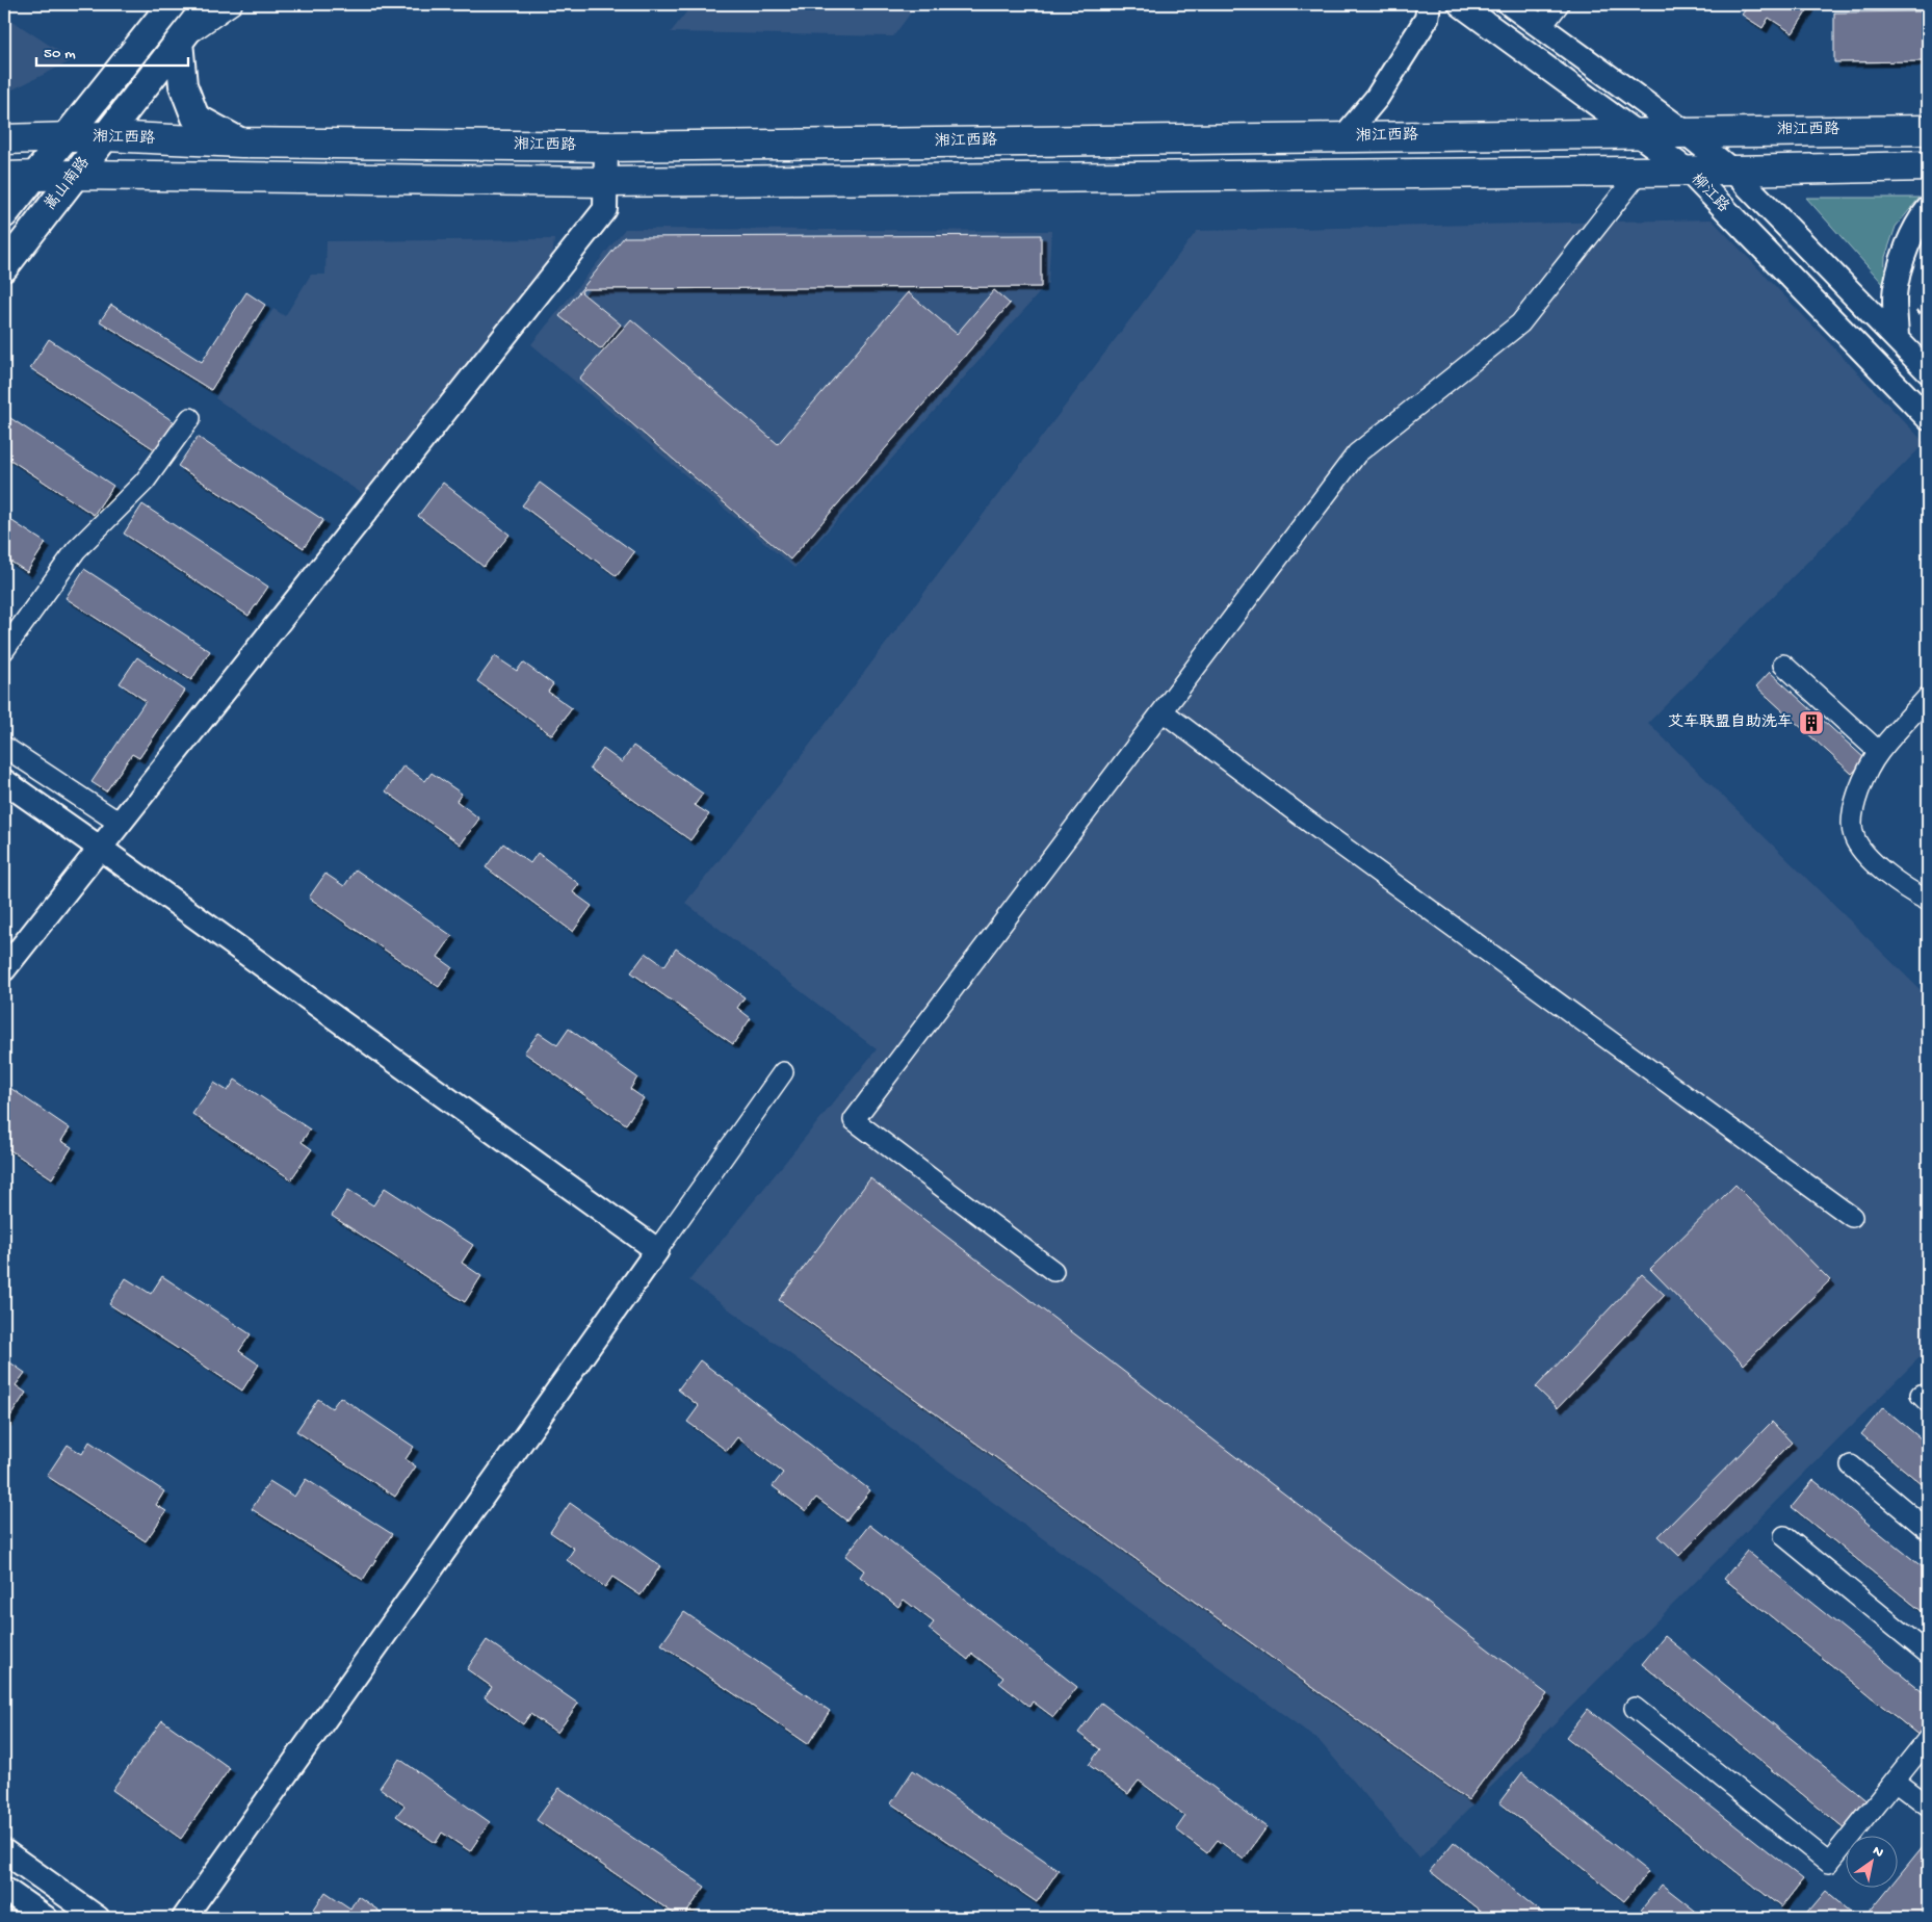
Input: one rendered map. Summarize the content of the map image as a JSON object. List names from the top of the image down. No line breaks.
{"streets":{"main road":["湘江西路","嵩山南路"],"street":["柳江路"]},"crossings":[["湘江西路","嵩山南路"],["湘江西路","柳江路"]],"places":{"building":["艾车联盟自助洗车"]},"scale_bar":"50 m","north":"top right"}
